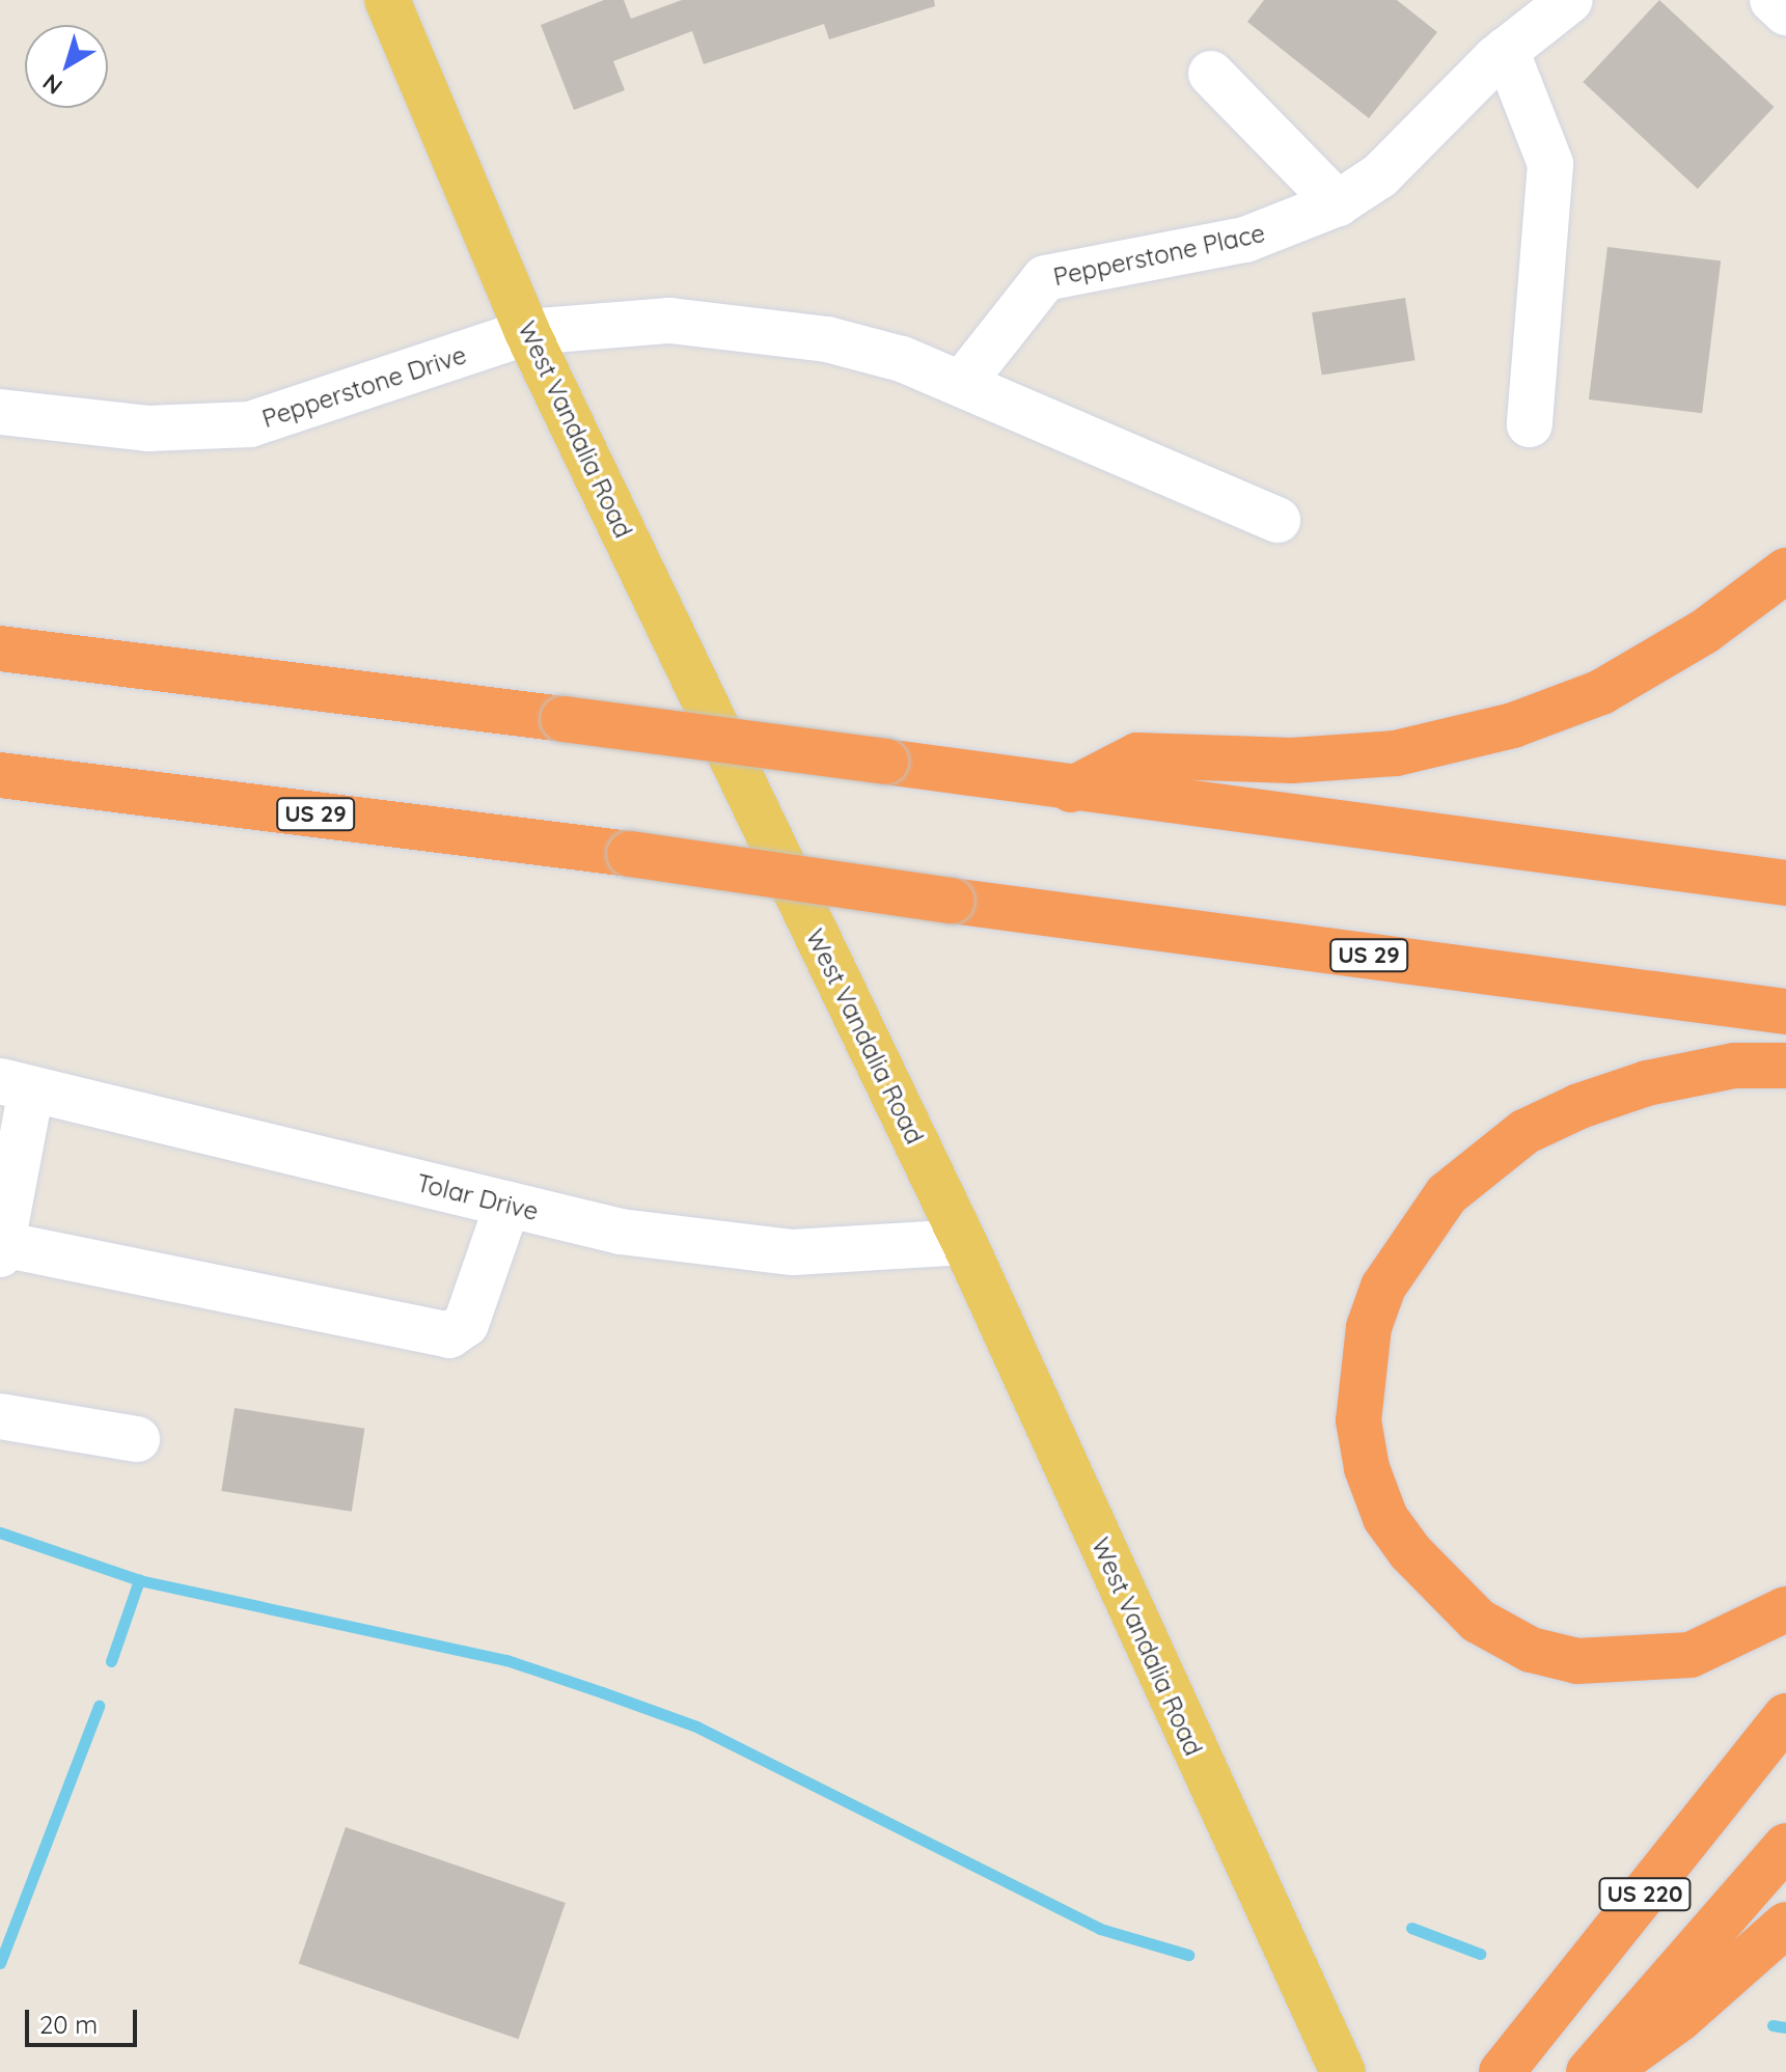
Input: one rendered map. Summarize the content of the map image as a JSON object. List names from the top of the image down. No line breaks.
{"streets":{"highway":["US 29","US 220"],"main road":["West Vandalia Road"],"street":["Pepperstone Place","Pepperstone Drive","Tolar Drive"]},"crossings":[["Pepperstone Place","Pepperstone Drive"],["Pepperstone Drive","West Vandalia Road"],["West Vandalia Road","Tolar Drive"]],"scale_bar":"20 m","north":"bottom left"}
